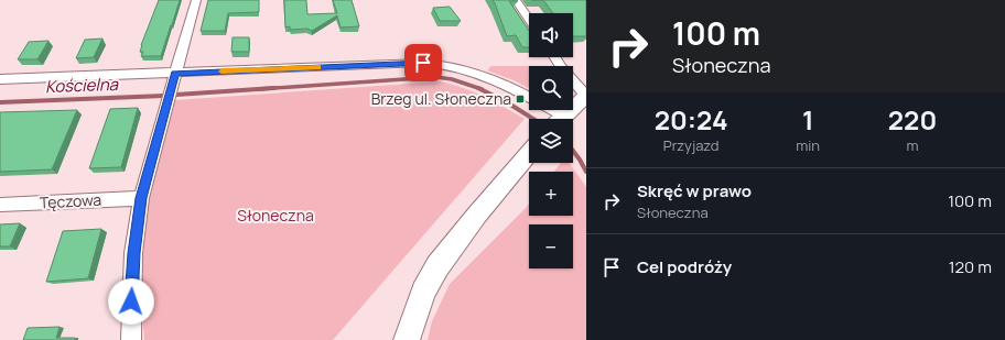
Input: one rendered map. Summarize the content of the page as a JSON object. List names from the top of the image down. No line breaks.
{"streets":{"street":["Tęczowa"]},"water":["Kościelna"],"parks":["Słoneczna"],"places":{"transit":["Brzeg ul. Słoneczna"]},"page":{"turn":["100 m","Słoneczna"],"map_buttons":["+","−"],"eta":["20:24","Przyjazd","1","min","220","m"],"list":[{"name":"Skręć w prawo","note":"Słoneczna","value":"100 m"},{"name":"Cel podróży","value":"120 m"}]}}
